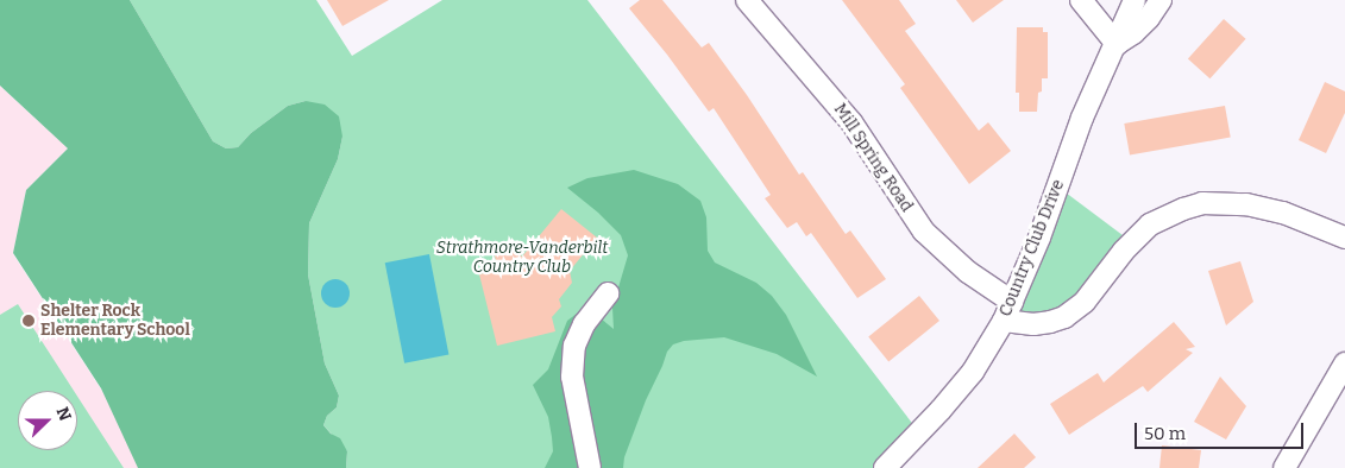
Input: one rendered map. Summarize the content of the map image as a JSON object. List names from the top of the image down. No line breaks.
{"streets":{"street":["Mill Spring Road","Country Club Drive"]},"crossings":[["Mill Spring Road","Country Club Drive"]],"parks":["Strathmore-Vanderbilt Country Club"],"places":["Shelter Rock Elementary School"],"scale_bar":"50 m","north":"right"}
